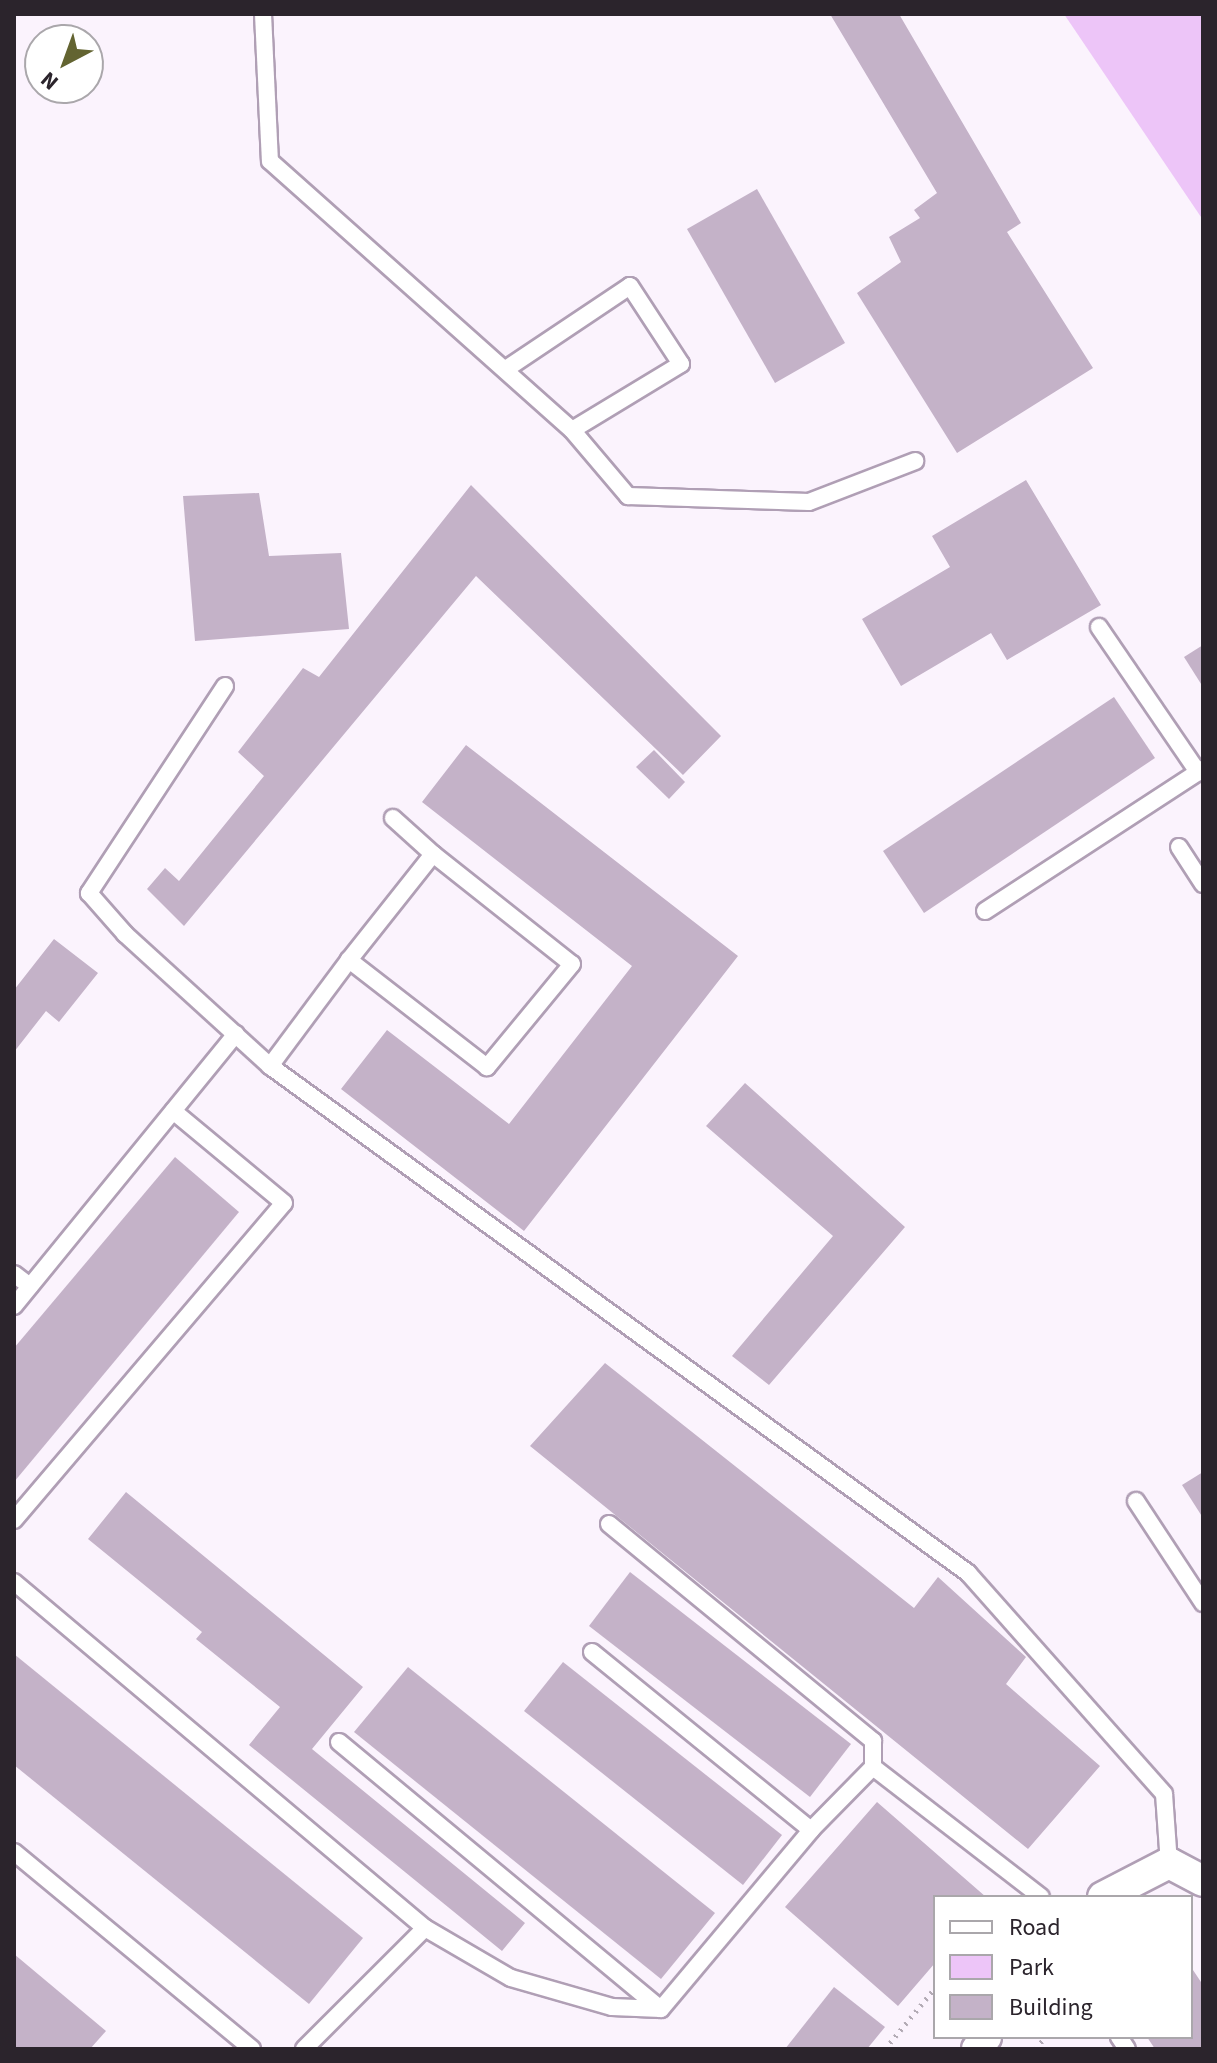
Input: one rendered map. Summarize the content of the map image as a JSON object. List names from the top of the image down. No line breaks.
{"legend":["Road","Park","Building"],"north":"bottom left"}
